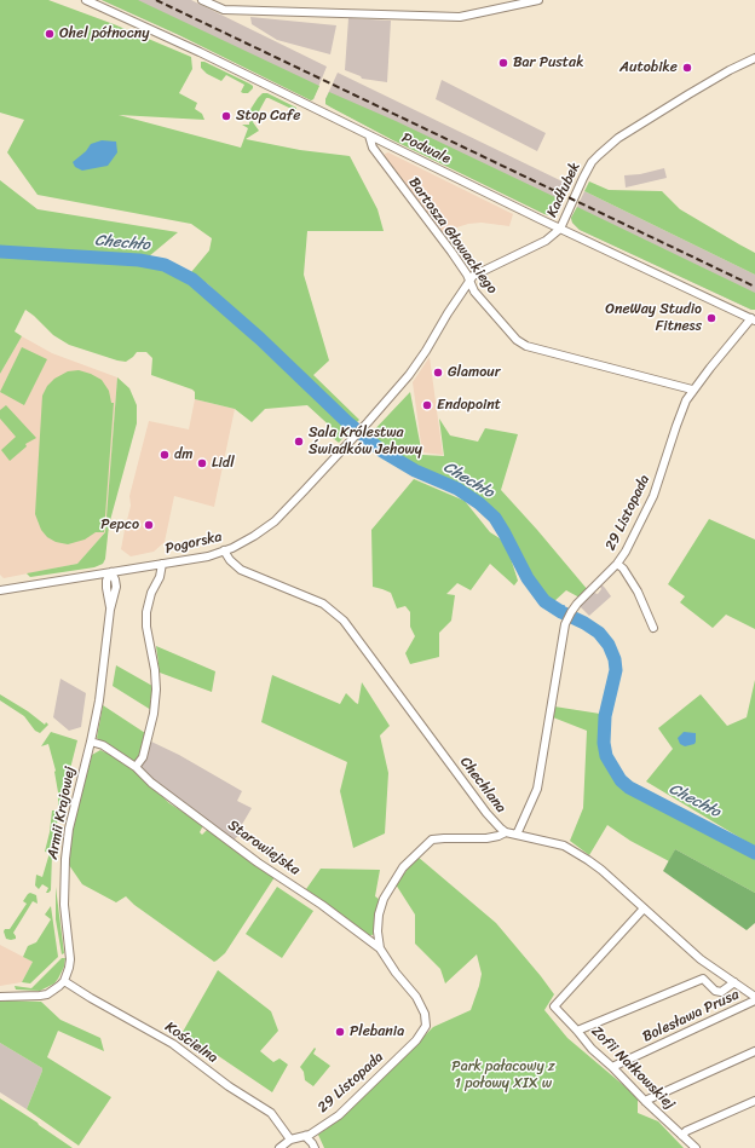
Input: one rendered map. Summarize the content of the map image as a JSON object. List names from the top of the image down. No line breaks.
{"streets":{"street":["Podwale","Kadłubek","Bartosza Głowackiego","29 Listopada","Pogorska","Chechlana","Armii Krajowej","Starowiejska","Bolesława Prusa","Kościelna","Zofii Nałkowskiej"]},"crossings":[["Podwale","Kadłubek"],["Podwale","Bartosza Głowackiego"],["Podwale","29 Listopada"],["Kadłubek","Bartosza Głowackiego"],["Kadłubek","Pogorska"],["Bartosza Głowackiego","29 Listopada"],["29 Listopada","Chechlana"],["29 Listopada","Starowiejska"],["29 Listopada","Kościelna"],["Pogorska","Chechlana"],["Pogorska","Armii Krajowej"],["Chechlana","Zofii Nałkowskiej"],["Armii Krajowej","Starowiejska"],["Armii Krajowej","Kościelna"],["Bolesława Prusa","Zofii Nałkowskiej"]],"water":["Chechło"],"parks":["Park pałacowy z 1 połowy XIX w"],"places":["Ohel północny","Bar Pustak","Autobike","Stop Cafe","OneWay Studio Fitness","Glamour","Endopoint","Sala Królestwa Świadków Jehowy","dm","Lidl","Pepco","Plebania"]}
